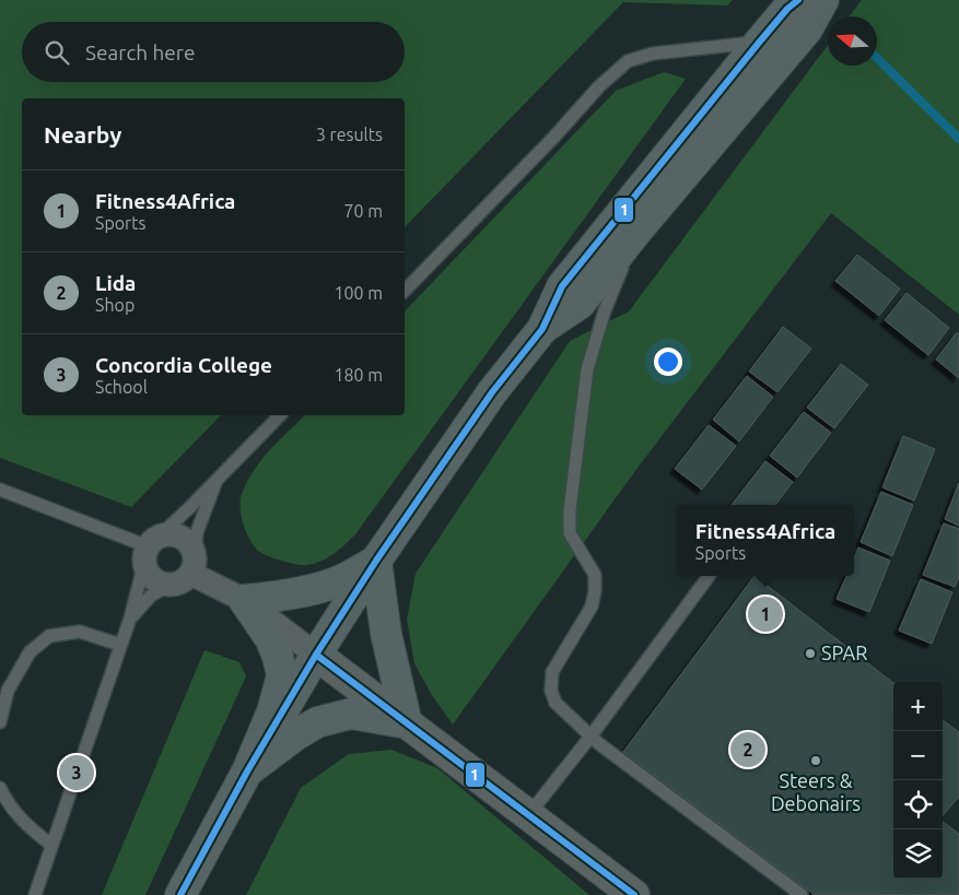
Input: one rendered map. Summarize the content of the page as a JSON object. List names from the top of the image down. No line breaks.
{"places":["SPAR","Steers & Debonairs"],"lines":["transit line 1"],"north":"left","page":{"search":"Search here","heading":["Nearby","3 results"],"list":[{"mark":"1","name":"Fitness4Africa","note":"Sports","value":"70 m"},{"mark":"2","name":"Lida","note":"Shop","value":"100 m"},{"mark":"3","name":"Concordia College","note":"School","value":"180 m"}],"popup":["Fitness4Africa","Sports"],"pins":["1","2","3"],"map_buttons":["+","−"]}}
